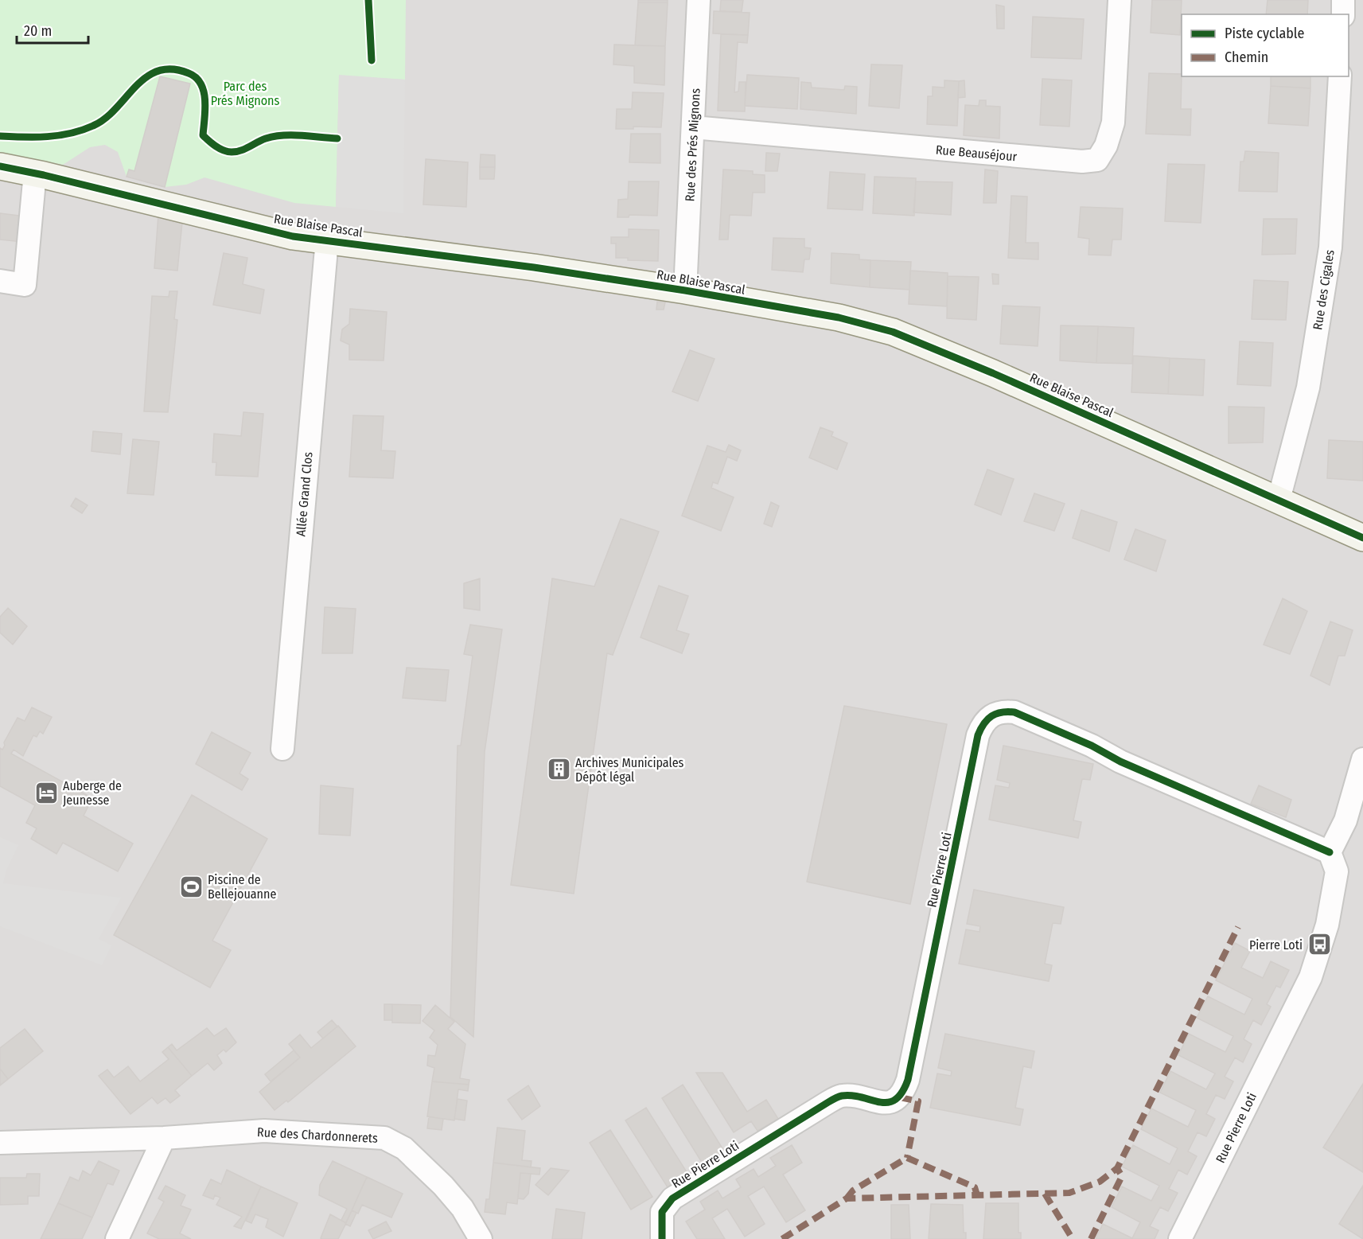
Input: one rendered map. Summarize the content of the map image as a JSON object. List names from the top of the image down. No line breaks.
{"streets":{"street":["Rue des Prés Mignons","Rue Beauséjour","Rue Blaise Pascal","Rue des Cigales","Allée Grand Clos","Rue Pierre Loti","Rue des Chardonnerets"]},"crossings":[["Rue des Prés Mignons","Rue Beauséjour"],["Rue des Prés Mignons","Rue Blaise Pascal"],["Rue Blaise Pascal","Rue des Cigales"],["Rue Blaise Pascal","Allée Grand Clos"]],"parks":["Parc des Prés Mignons"],"places":{"building":["Archives Municipales Dépôt légal"],"hotel":["Auberge de Jeunesse"],"sports":["Piscine de Bellejouanne"],"bus stop":["Pierre Loti"]},"legend":["Piste cyclable","Chemin"],"scale_bar":"20 m"}
